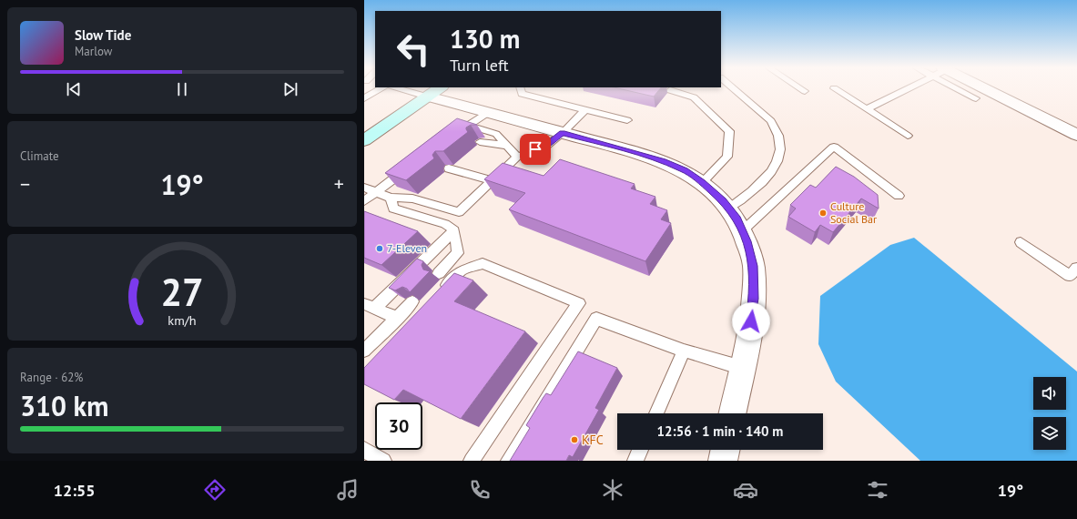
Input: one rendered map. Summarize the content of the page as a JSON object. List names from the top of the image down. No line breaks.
{"places":["Culture Social Bar","7-Eleven","KFC"],"page":{"turn":["130 m","Turn left"],"song":["Slow Tide","Marlow"],"tile":["Climate",["Range · 62%","310 km"]],"heat":["−","19°","+"],"limit":"30","trip":"12:56 · 1 min · 140 m","tabs":["12:55","19°"],"gauge":["27","km/h"]}}
